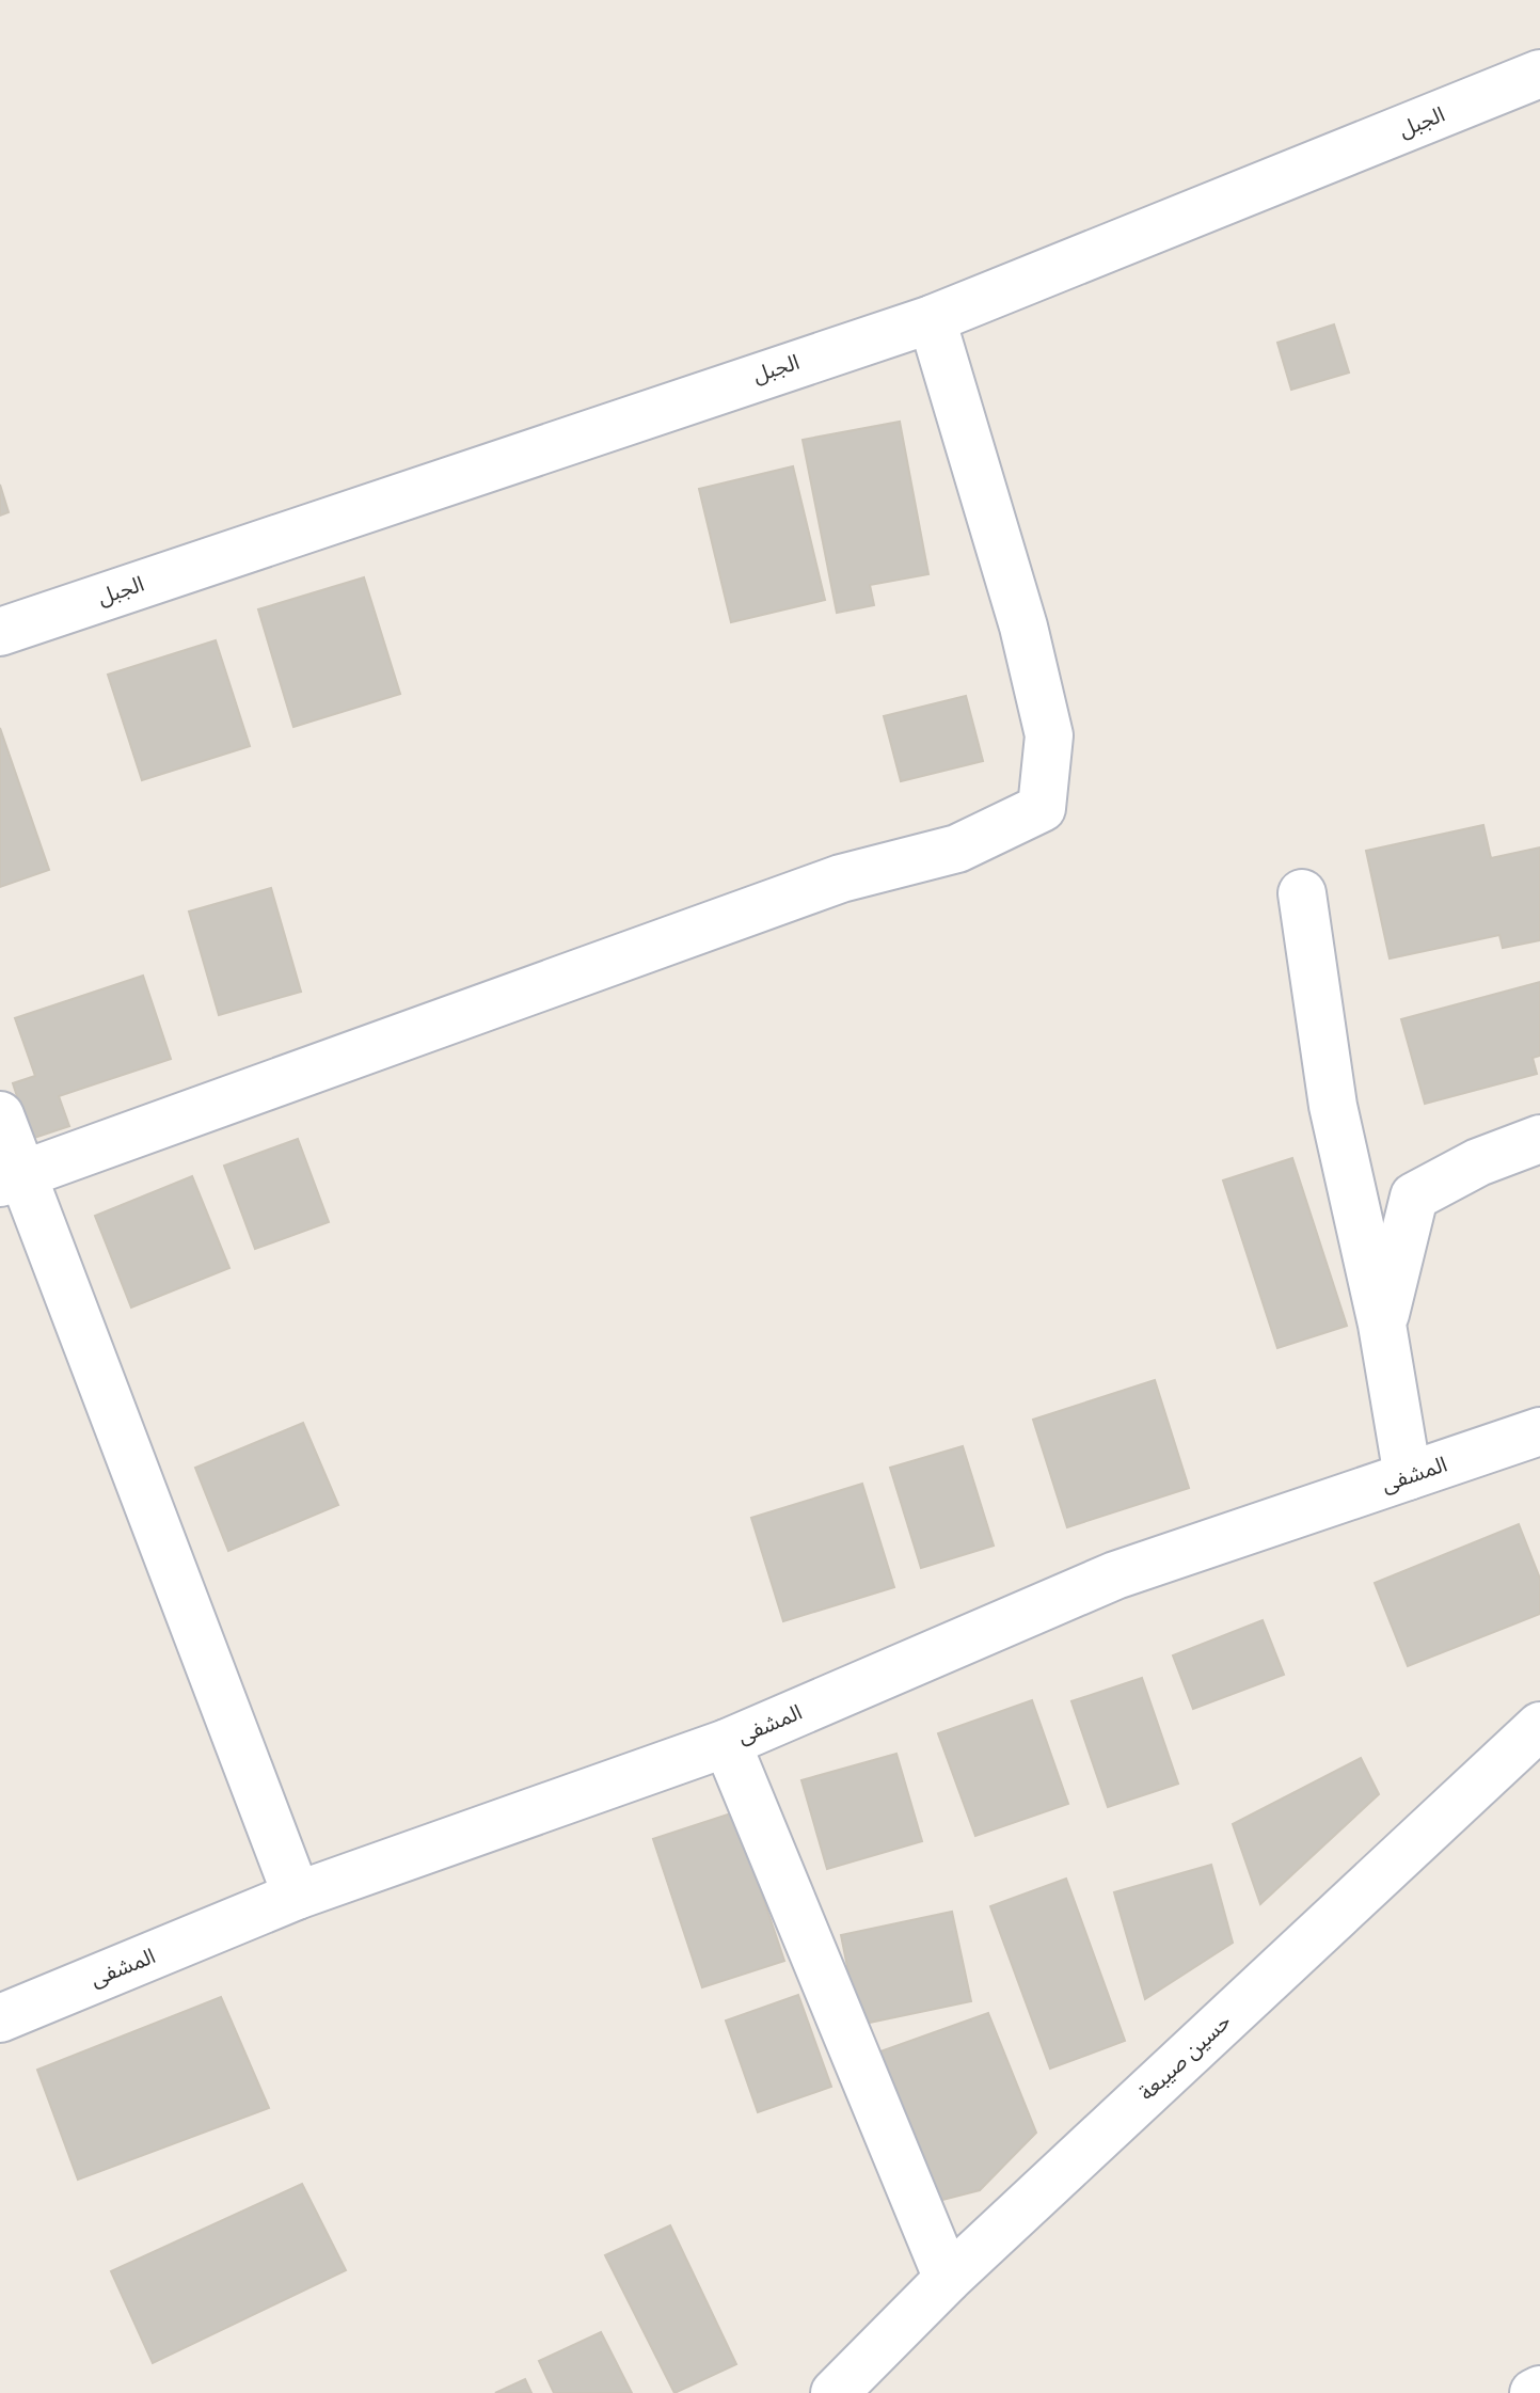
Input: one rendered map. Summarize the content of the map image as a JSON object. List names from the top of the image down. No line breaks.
{"streets":{"street":["الجبل","المشفى","حسين صيبعة"]}}
